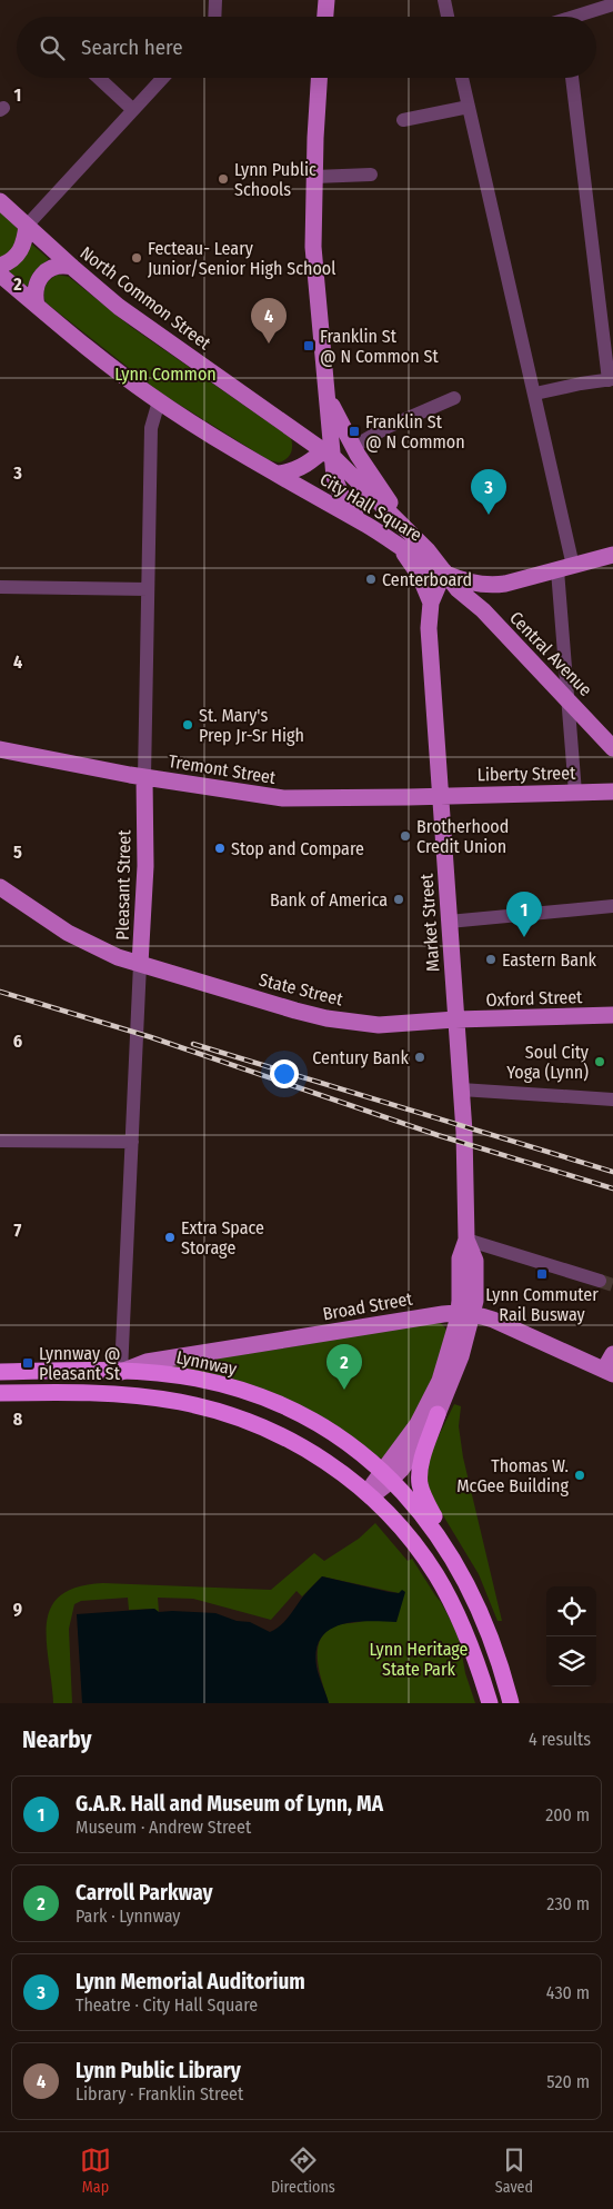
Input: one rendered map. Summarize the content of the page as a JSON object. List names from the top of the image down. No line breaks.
{"streets":{"highway":["Lynnway"],"main road":["North Common Street","City Hall Square","Central Avenue","Tremont Street","Liberty Street","Pleasant Street","Market Street","State Street","Oxford Street","Broad Street"]},"crossings":[["North Common Street","City Hall Square"],["City Hall Square","Central Avenue"],["City Hall Square","Pleasant Street"],["City Hall Square","Market Street"],["Tremont Street","Liberty Street"],["Tremont Street","Pleasant Street"],["Tremont Street","Market Street"],["Liberty Street","Market Street"],["Pleasant Street","State Street"],["Pleasant Street","Broad Street"],["Pleasant Street","Lynnway"],["Market Street","State Street"],["Market Street","Oxford Street"],["Market Street","Broad Street"],["State Street","Oxford Street"],["Broad Street","Lynnway"]],"parks":["Lynn Common","Lynn Heritage State Park"],"places":{"other":["Lynn Public Schools","Fecteau- Leary Junior/Senior High School","Centerboard","St. Mary's Prep Jr-Sr High","Brotherhood Credit Union","Stop and Compare","Bank of America","Eastern Bank","Century Bank","Soul City Yoga (Lynn)","Extra Space Storage","Thomas W. McGee Building"],"transit":["Franklin St @ N Common St","Franklin St @ N Common","Lynn Commuter Rail Busway","Lynnway @ Pleasant St"]},"page":{"search":"Search here","pins":["4","3","1","2"],"heading":["Nearby","4 results"],"list":[{"mark":"1","name":"G.A.R. Hall and Museum of Lynn, MA","note":"Museum · Andrew Street","value":"200 m"},{"mark":"2","name":"Carroll Parkway","note":"Park · Lynnway","value":"230 m"},{"mark":"3","name":"Lynn Memorial Auditorium","note":"Theatre · City Hall Square","value":"430 m"},{"mark":"4","name":"Lynn Public Library","note":"Library · Franklin Street","value":"520 m"}],"nav":["Map","Directions","Saved"]},"grid":{"rows":["1","2","3","4","5","6","7","8","9"]}}
